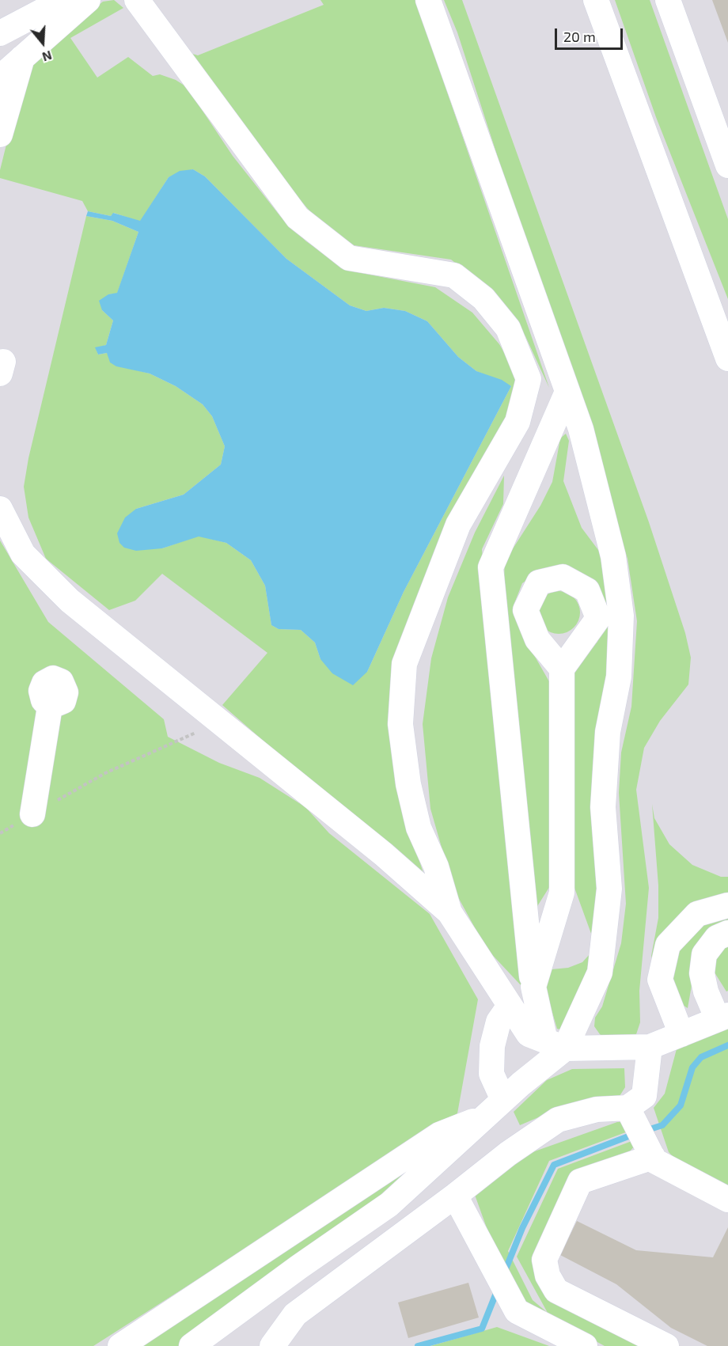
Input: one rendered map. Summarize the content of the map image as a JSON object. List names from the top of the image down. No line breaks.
{"scale_bar":"20 m","north":"bottom"}
